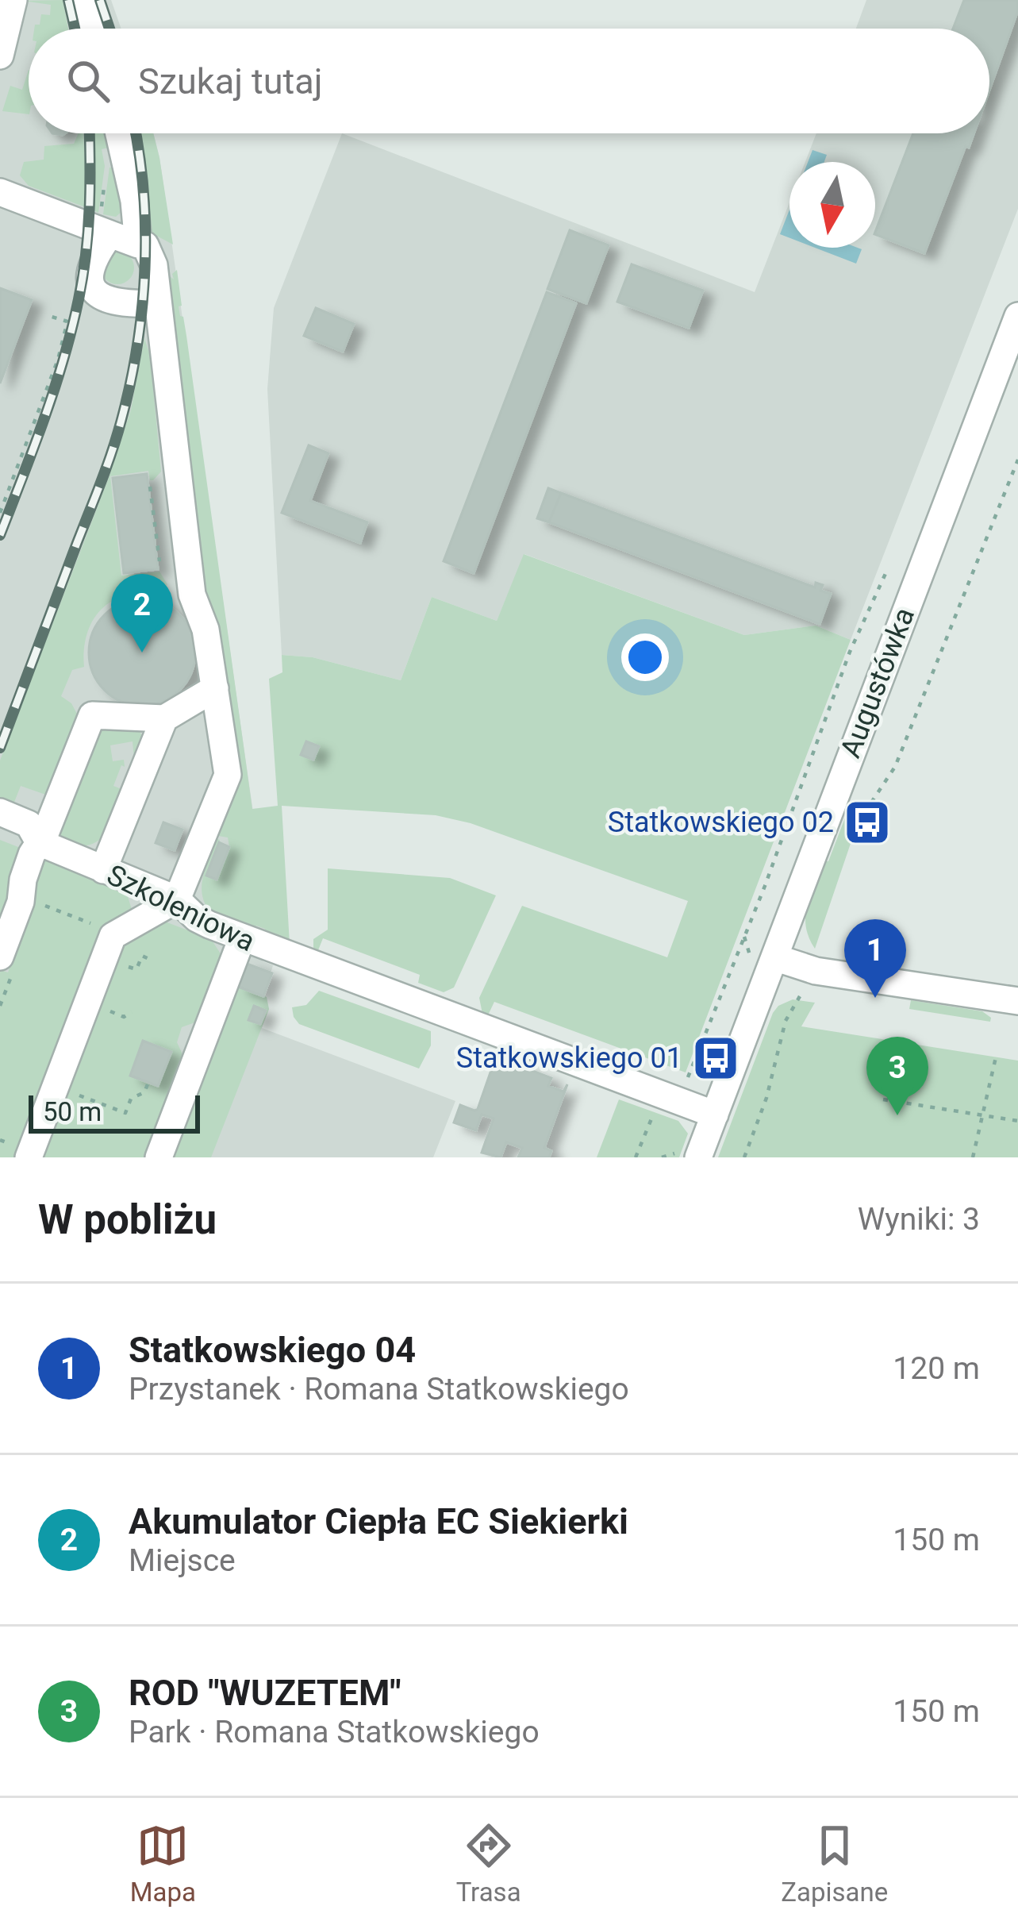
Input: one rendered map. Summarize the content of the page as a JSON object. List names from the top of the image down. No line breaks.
{"streets":{"street":["Augustówka","Szkoleniowa"]},"crossings":[["Augustówka","Szkoleniowa"]],"places":{"bus stop":["Statkowskiego 02","Statkowskiego 01"]},"scale_bar":"50 m","north":"bottom","page":{"search":"Szukaj tutaj","pins":["2","1","3"],"scale":"50 m","heading":["W pobliżu","Wyniki: 3"],"list":[{"mark":"1","name":"Statkowskiego 04","note":"Przystanek · Romana Statkowskiego","value":"120 m"},{"mark":"2","name":"Akumulator Ciepła EC Siekierki","note":"Miejsce","value":"150 m"},{"mark":"3","name":"ROD \"WUZETEM\"","note":"Park · Romana Statkowskiego","value":"150 m"}],"nav":["Mapa","Trasa","Zapisane"]}}
